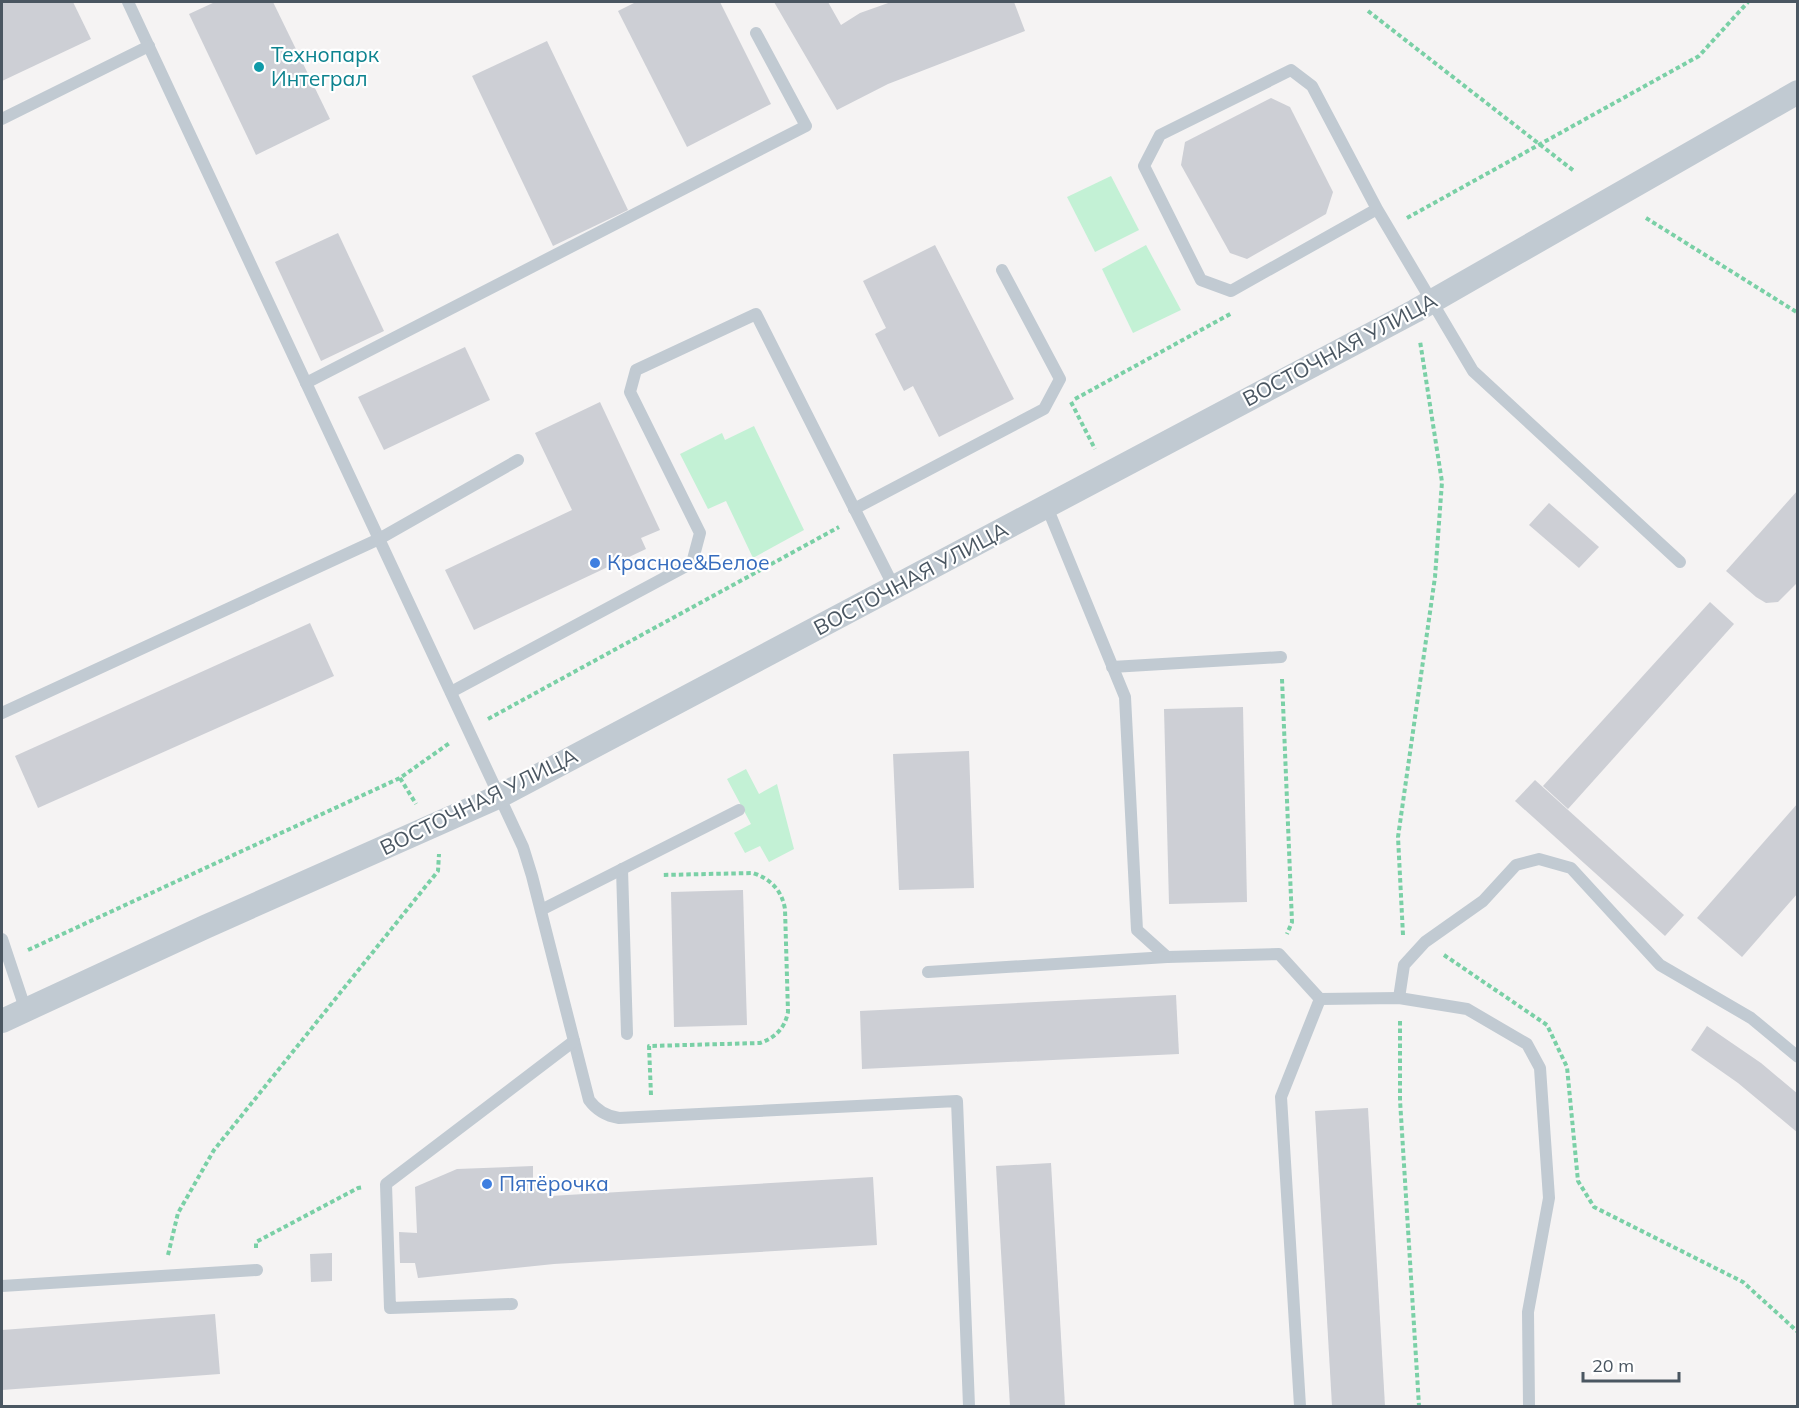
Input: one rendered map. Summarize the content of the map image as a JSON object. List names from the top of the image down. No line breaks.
{"streets":{"street":["ВОСТОЧНАЯ УЛИЦА"]},"places":["Технопарк Интеграл","Красное&Белое","Пятёрочка"],"scale_bar":"20 m"}
